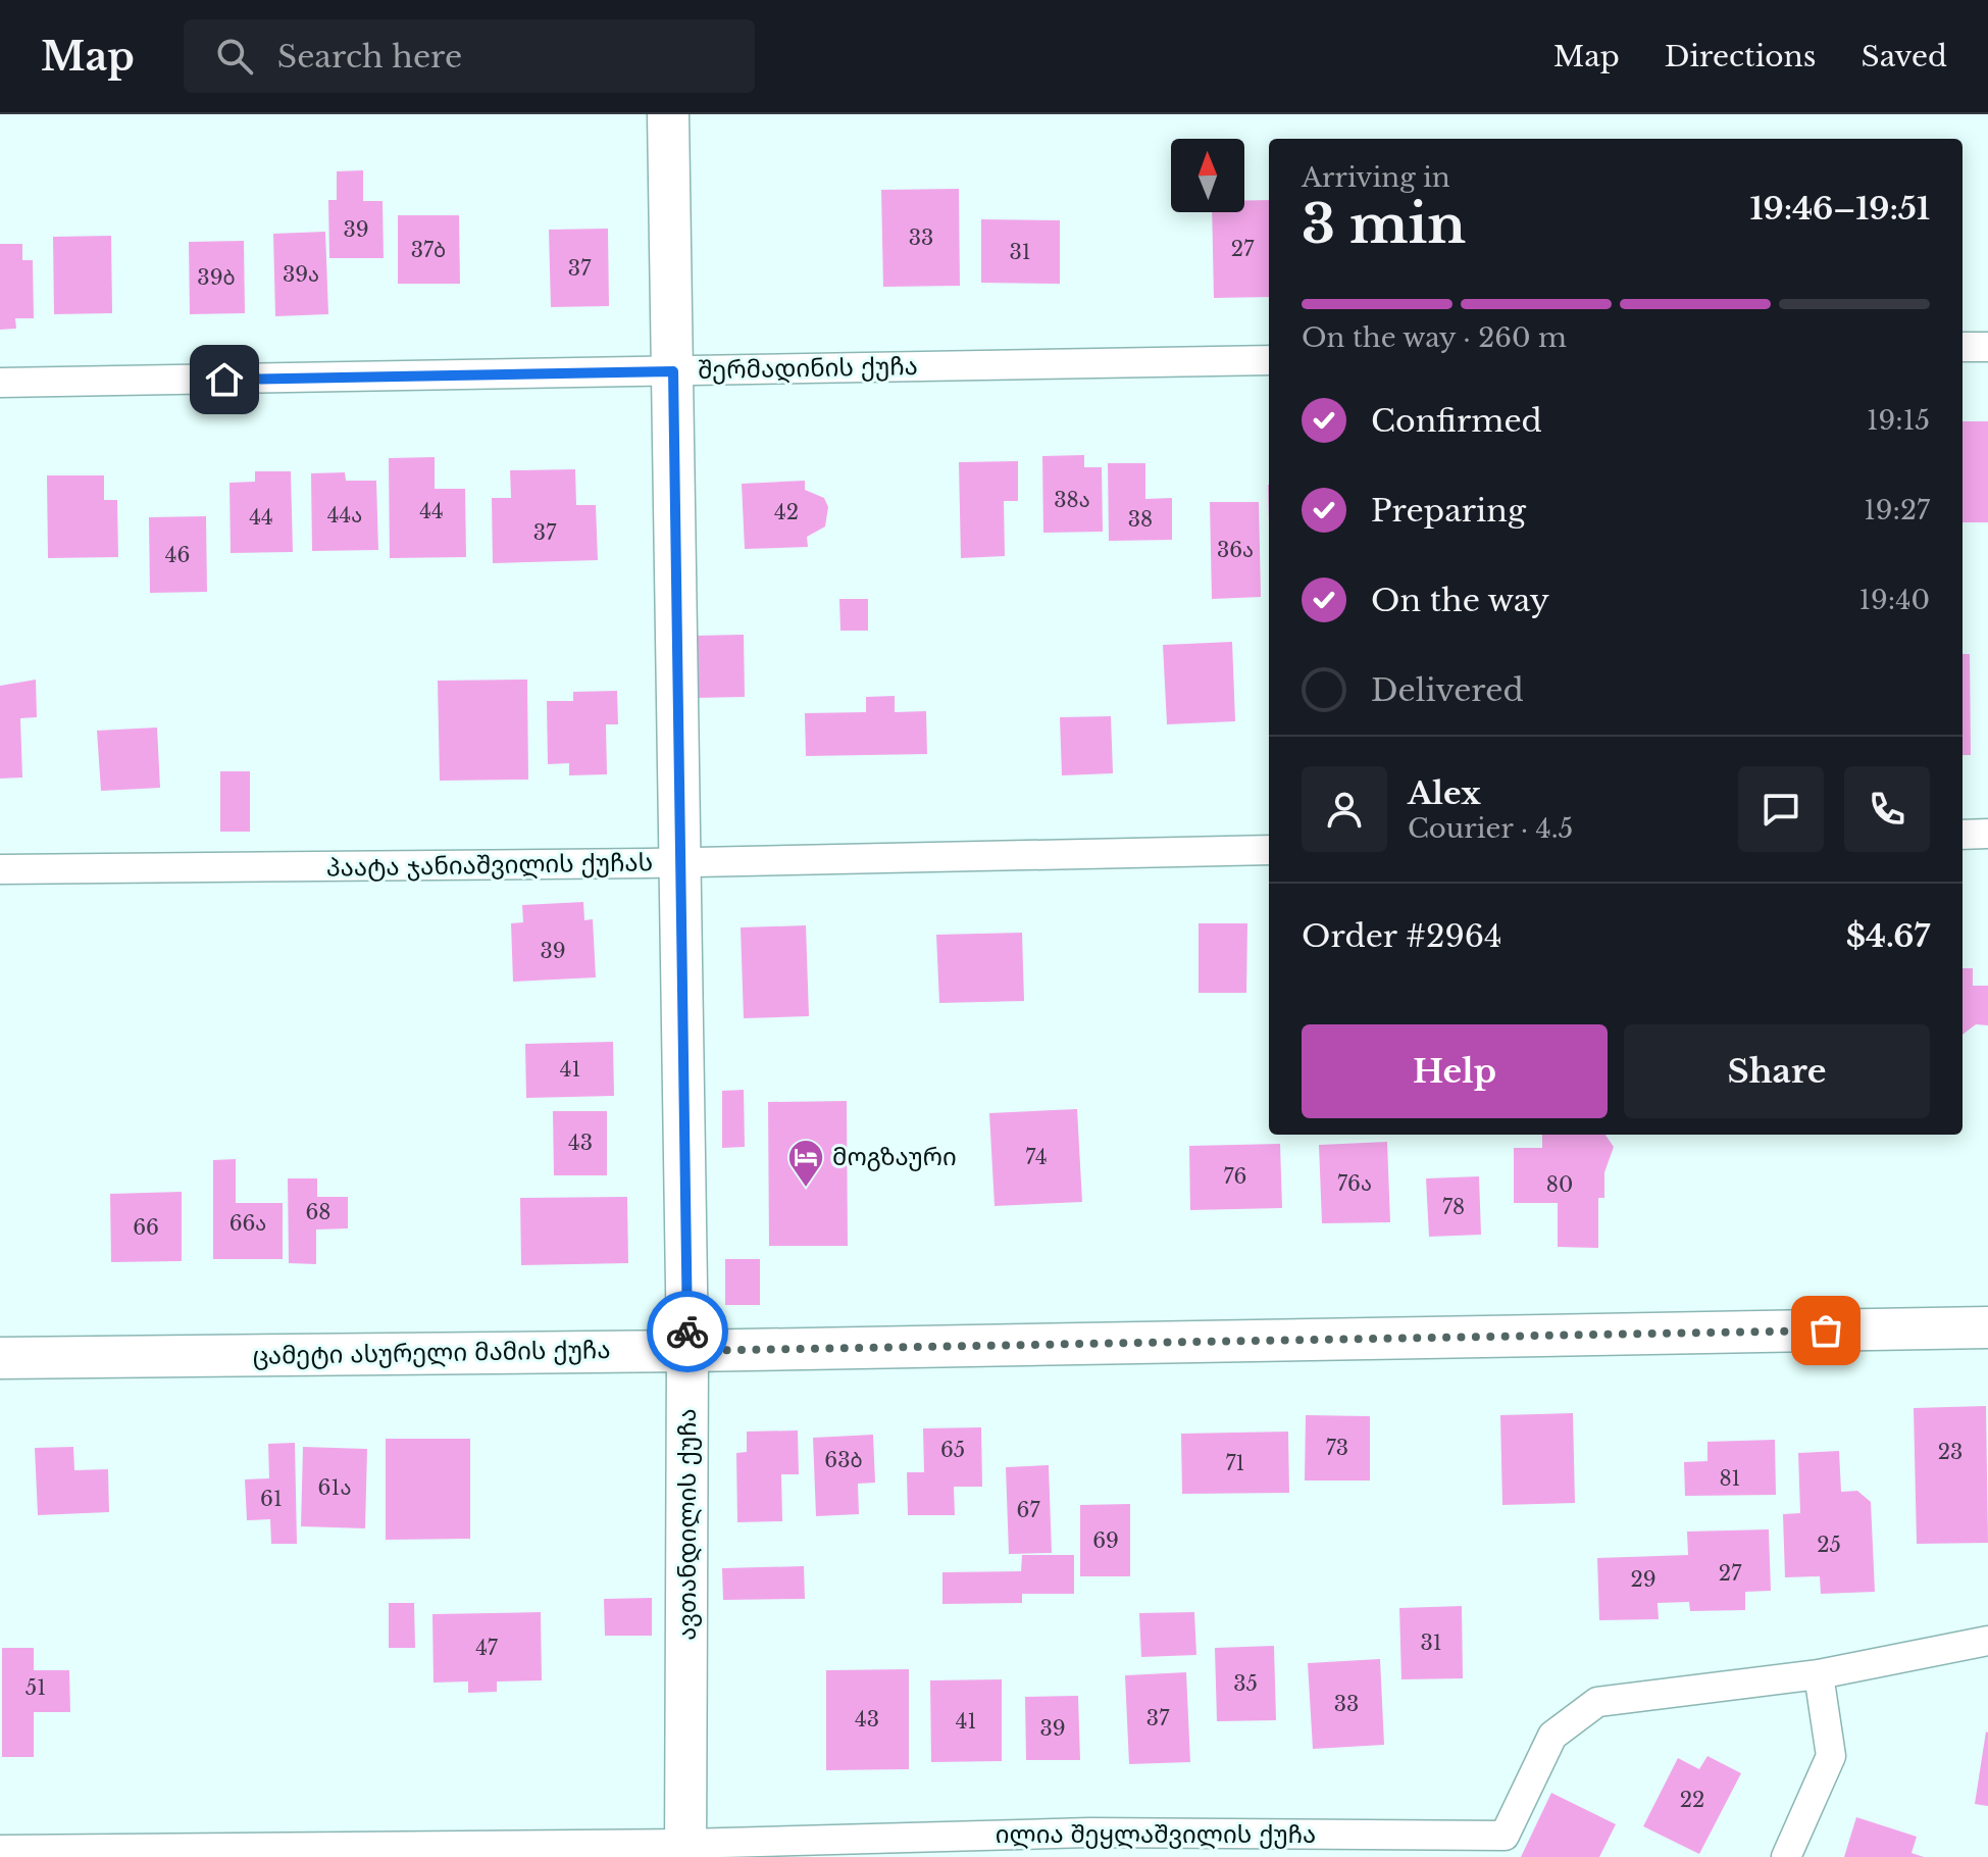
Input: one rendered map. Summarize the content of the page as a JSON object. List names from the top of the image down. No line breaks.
{"streets":{"street":["შერმადინის ქუჩა","პაატა ჯანიაშვილის ქუჩას","ცამეტი ასურელი მამის ქუჩა","ავთანდილის ქუჩა","ილია შეყლაშვილის ქუჩა"]},"crossings":[["შერმადინის ქუჩა","ავთანდილის ქუჩა"],["პაატა ჯანიაშვილის ქუჩას","ავთანდილის ქუჩა"],["ცამეტი ასურელი მამის ქუჩა","ავთანდილის ქუჩა"],["ავთანდილის ქუჩა","ილია შეყლაშვილის ქუჩა"]],"places":{"hotel":["მოგზაური"]},"house_numbers":["39","33","27","37ბ","31","37","39ა","39ბ","38ა","44","42","44ა","44","38","37","36ა","46","39","41","43","74","76","76ა","80","78","68","66ა","66","73","65","23","63ბ","71","81","61ა","61","67","69","25","27","29","31","47","35","51","33","37","43","41","39","22"],"north":"top","page":{"header":"Map","search":"Search here","nav":["Map","Directions","Saved"],"heading":["3 min","Arriving in","19:46–19:51"],"panel":["Alex","Courier · 4.5","Order #2964","$4.67"],"bar":"On the way · 260 m","list":[["Confirmed","19:15"],["Preparing","19:27"],["On the way","19:40"],"Delivered"],"buttons":["Help","Share"]}}
